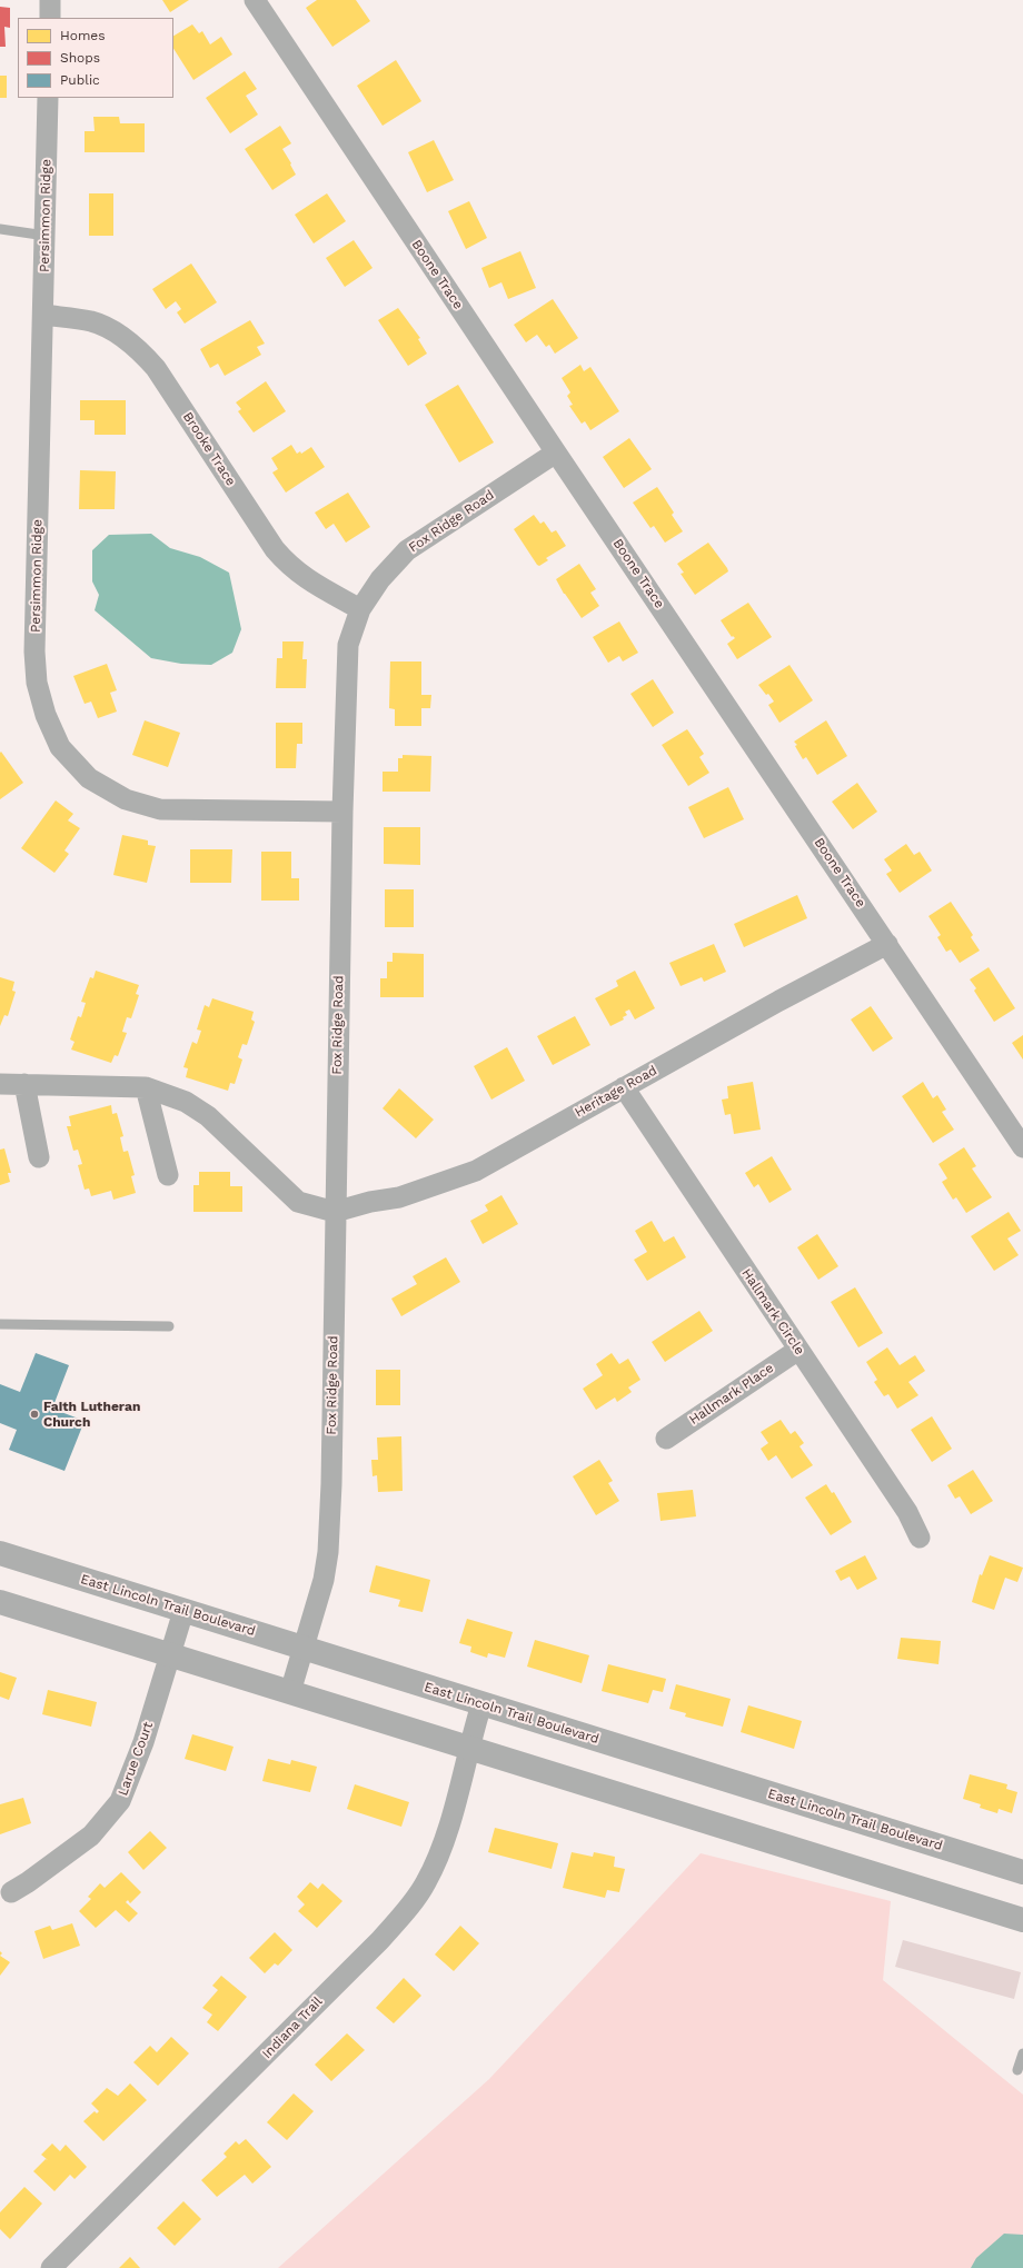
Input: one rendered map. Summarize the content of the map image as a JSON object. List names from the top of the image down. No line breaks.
{"streets":{"street":["Persimmon Ridge","Boone Trace","Brooke Trace","Fox Ridge Road","Heritage Road","Hallmark Circle","Hallmark Place","East Lincoln Trail Boulevard","Larue Court","Indiana Trail"]},"crossings":[["Persimmon Ridge","Brooke Trace"],["Persimmon Ridge","Fox Ridge Road"],["Boone Trace","Fox Ridge Road"],["Boone Trace","Heritage Road"],["Brooke Trace","Fox Ridge Road"],["Fox Ridge Road","Heritage Road"],["Fox Ridge Road","East Lincoln Trail Boulevard"],["Heritage Road","Hallmark Circle"],["Hallmark Circle","Hallmark Place"],["East Lincoln Trail Boulevard","Larue Court"],["East Lincoln Trail Boulevard","Indiana Trail"]],"places":["Faith Lutheran Church"],"legend":["Homes","Shops","Public"]}
